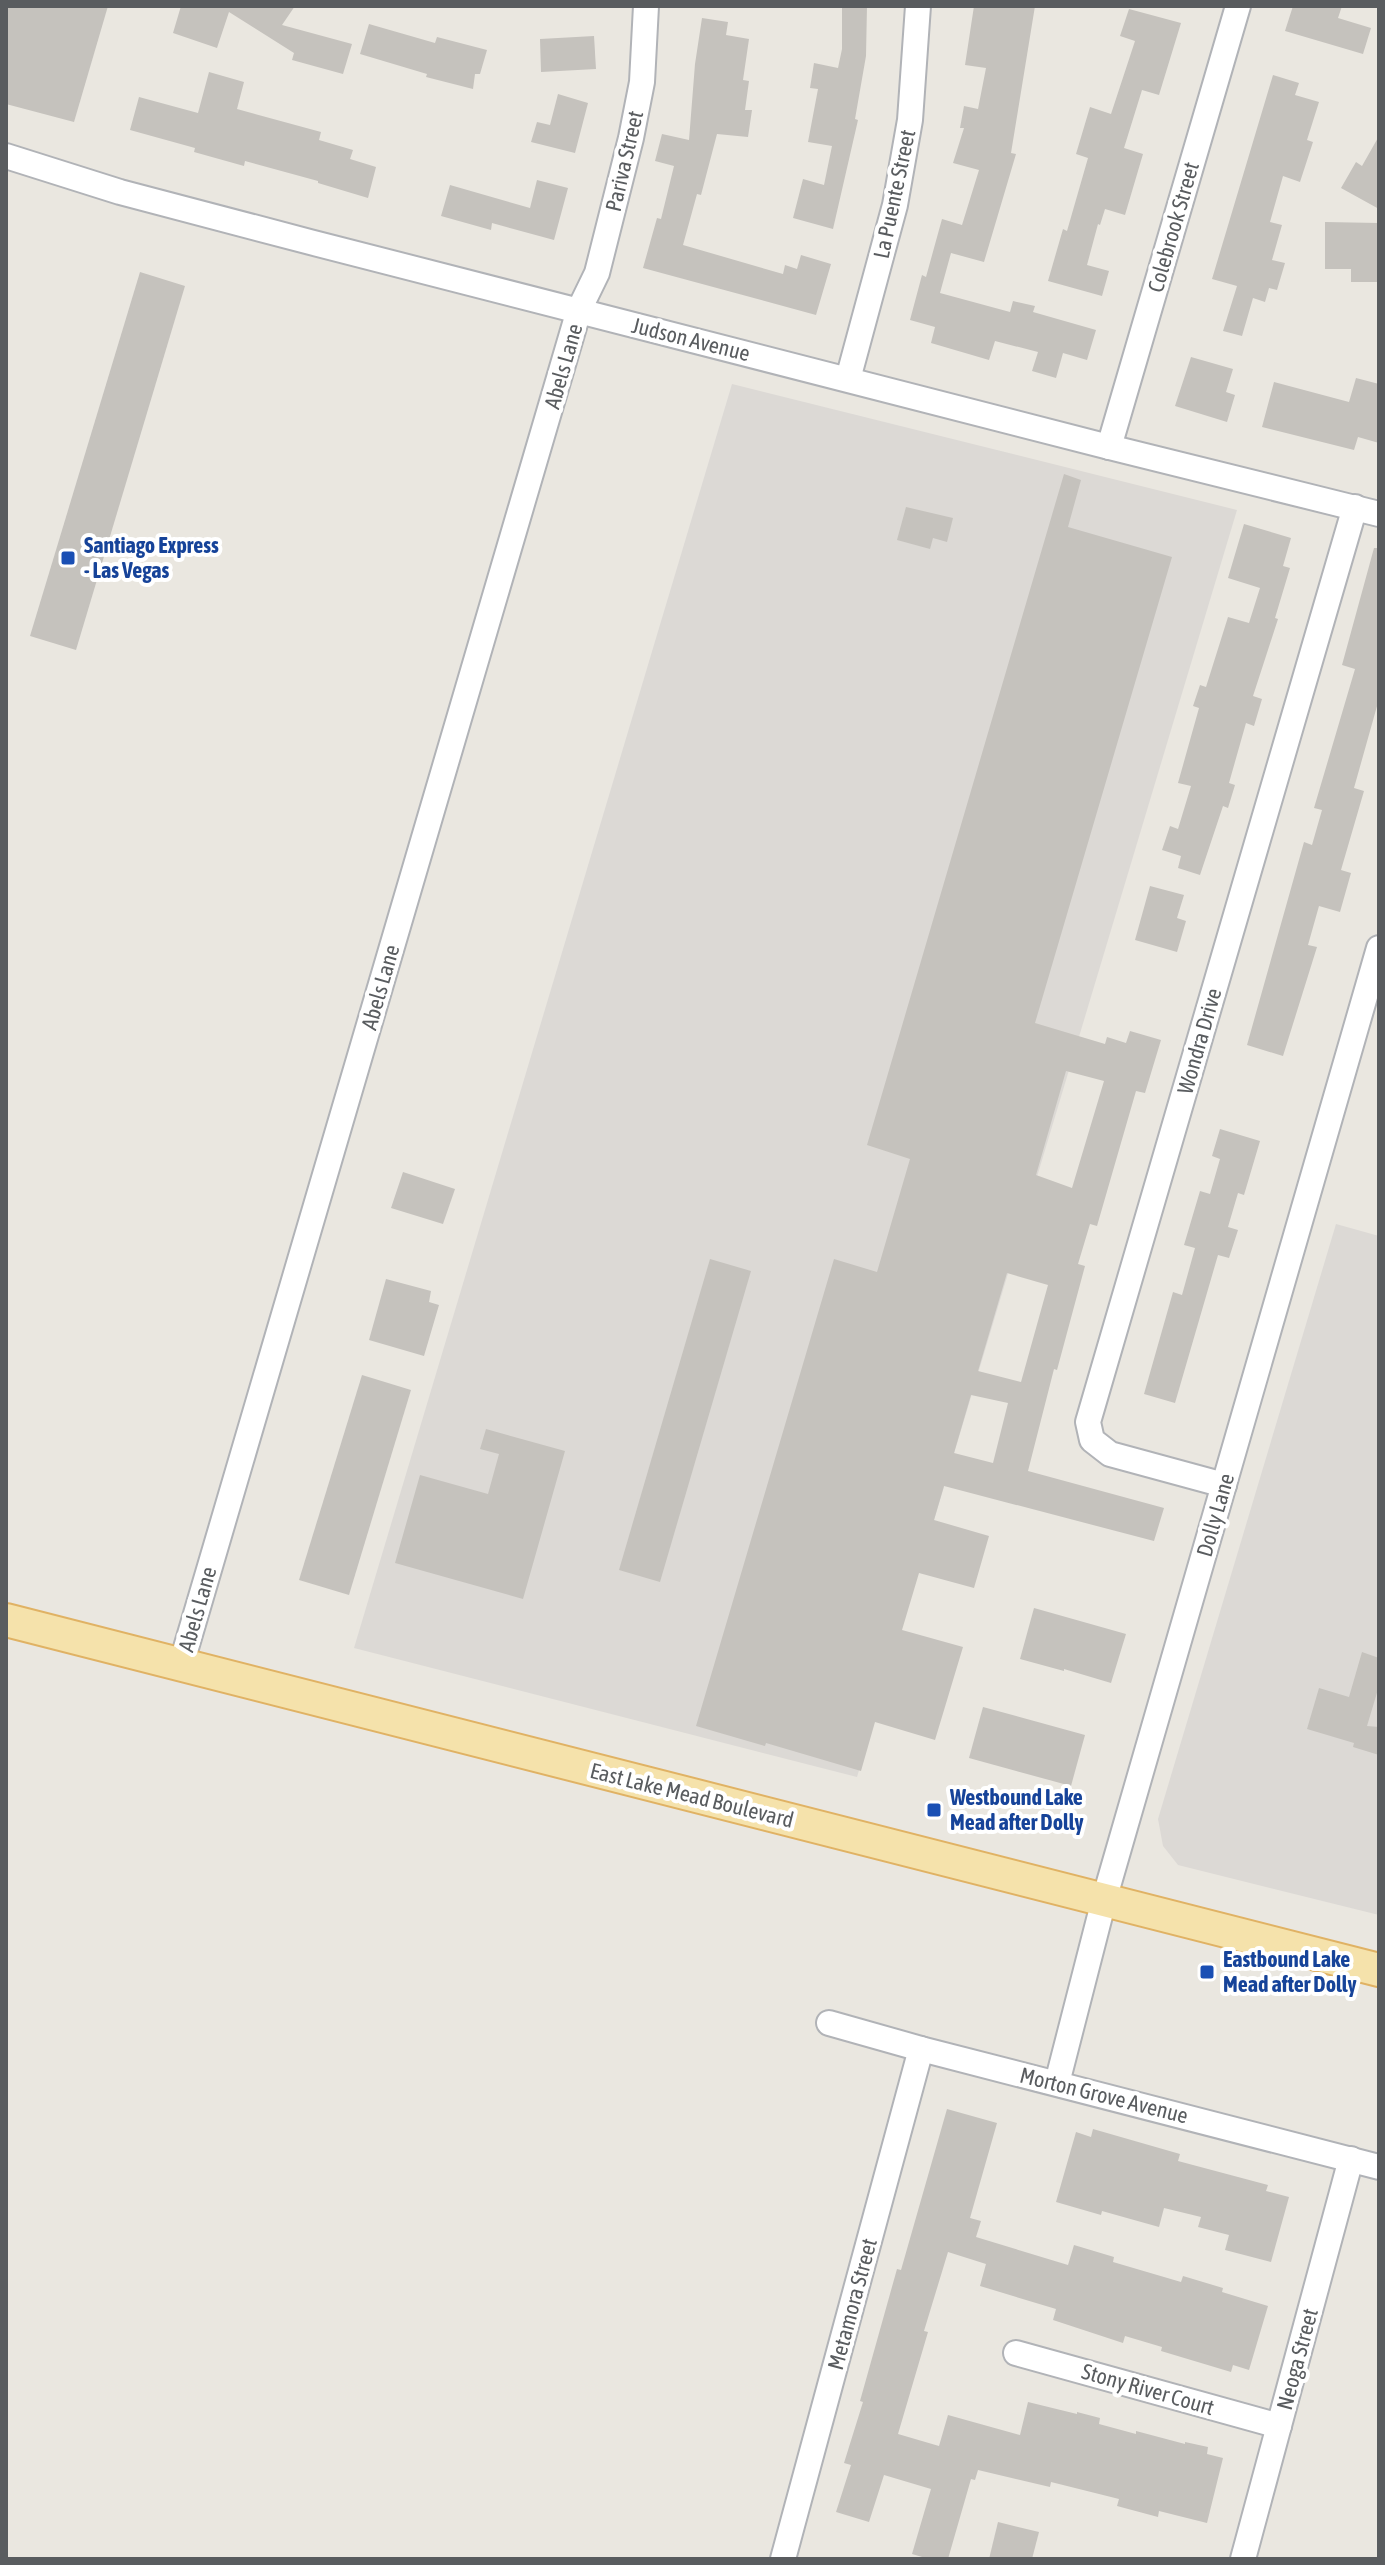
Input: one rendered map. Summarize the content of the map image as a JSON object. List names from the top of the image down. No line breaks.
{"streets":{"main road":["East Lake Mead Boulevard"],"street":["Pariva Street","La Puente Street","Colebrook Street","Judson Avenue","Abels Lane","Wondra Drive","Dolly Lane","Morton Grove Avenue","Metamora Street","Neoga Street","Stony River Court"]},"crossings":[["Pariva Street","Judson Avenue"],["Pariva Street","Abels Lane"],["La Puente Street","Judson Avenue"],["Colebrook Street","Judson Avenue"],["Judson Avenue","Abels Lane"],["Judson Avenue","Wondra Drive"],["Abels Lane","East Lake Mead Boulevard"],["Wondra Drive","Dolly Lane"],["Dolly Lane","East Lake Mead Boulevard"],["Dolly Lane","Morton Grove Avenue"],["Morton Grove Avenue","Metamora Street"],["Morton Grove Avenue","Neoga Street"],["Neoga Street","Stony River Court"]],"places":{"transit":["Santiago Express - Las Vegas","Westbound Lake Mead after Dolly","Eastbound Lake Mead after Dolly"]}}
